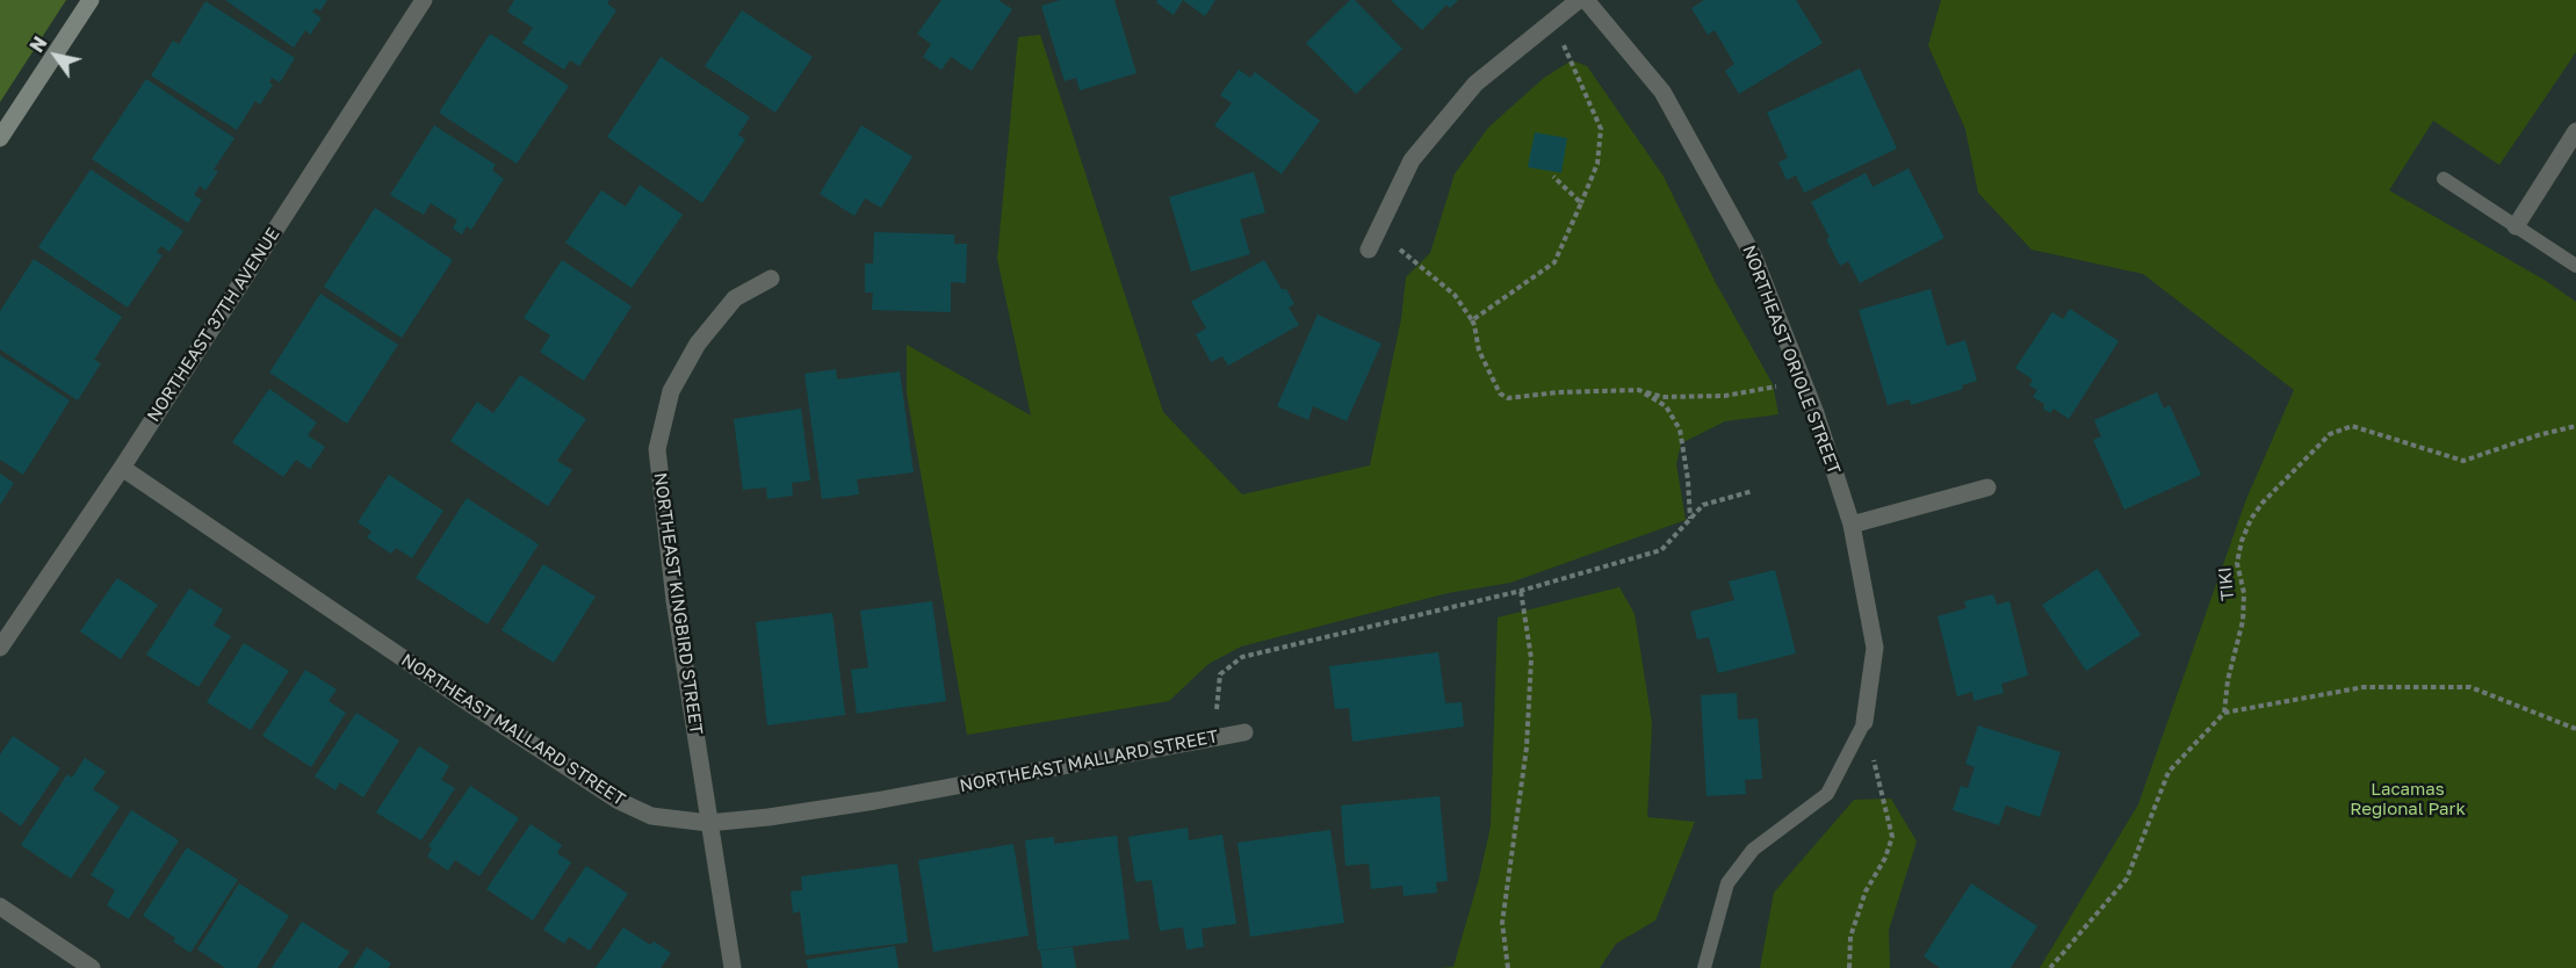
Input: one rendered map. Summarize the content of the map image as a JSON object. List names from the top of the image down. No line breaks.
{"streets":{"street":["NORTHEAST 37TH AVENUE","NORTHEAST ORIOLE STREET","NORTHEAST KINGBIRD STREET","NORTHEAST MALLARD STREET"],"path":["TIKI"]},"crossings":[["NORTHEAST 37TH AVENUE","NORTHEAST MALLARD STREET"],["NORTHEAST KINGBIRD STREET","NORTHEAST MALLARD STREET"]],"parks":["Lacamas Regional Park"],"north":"top left"}
